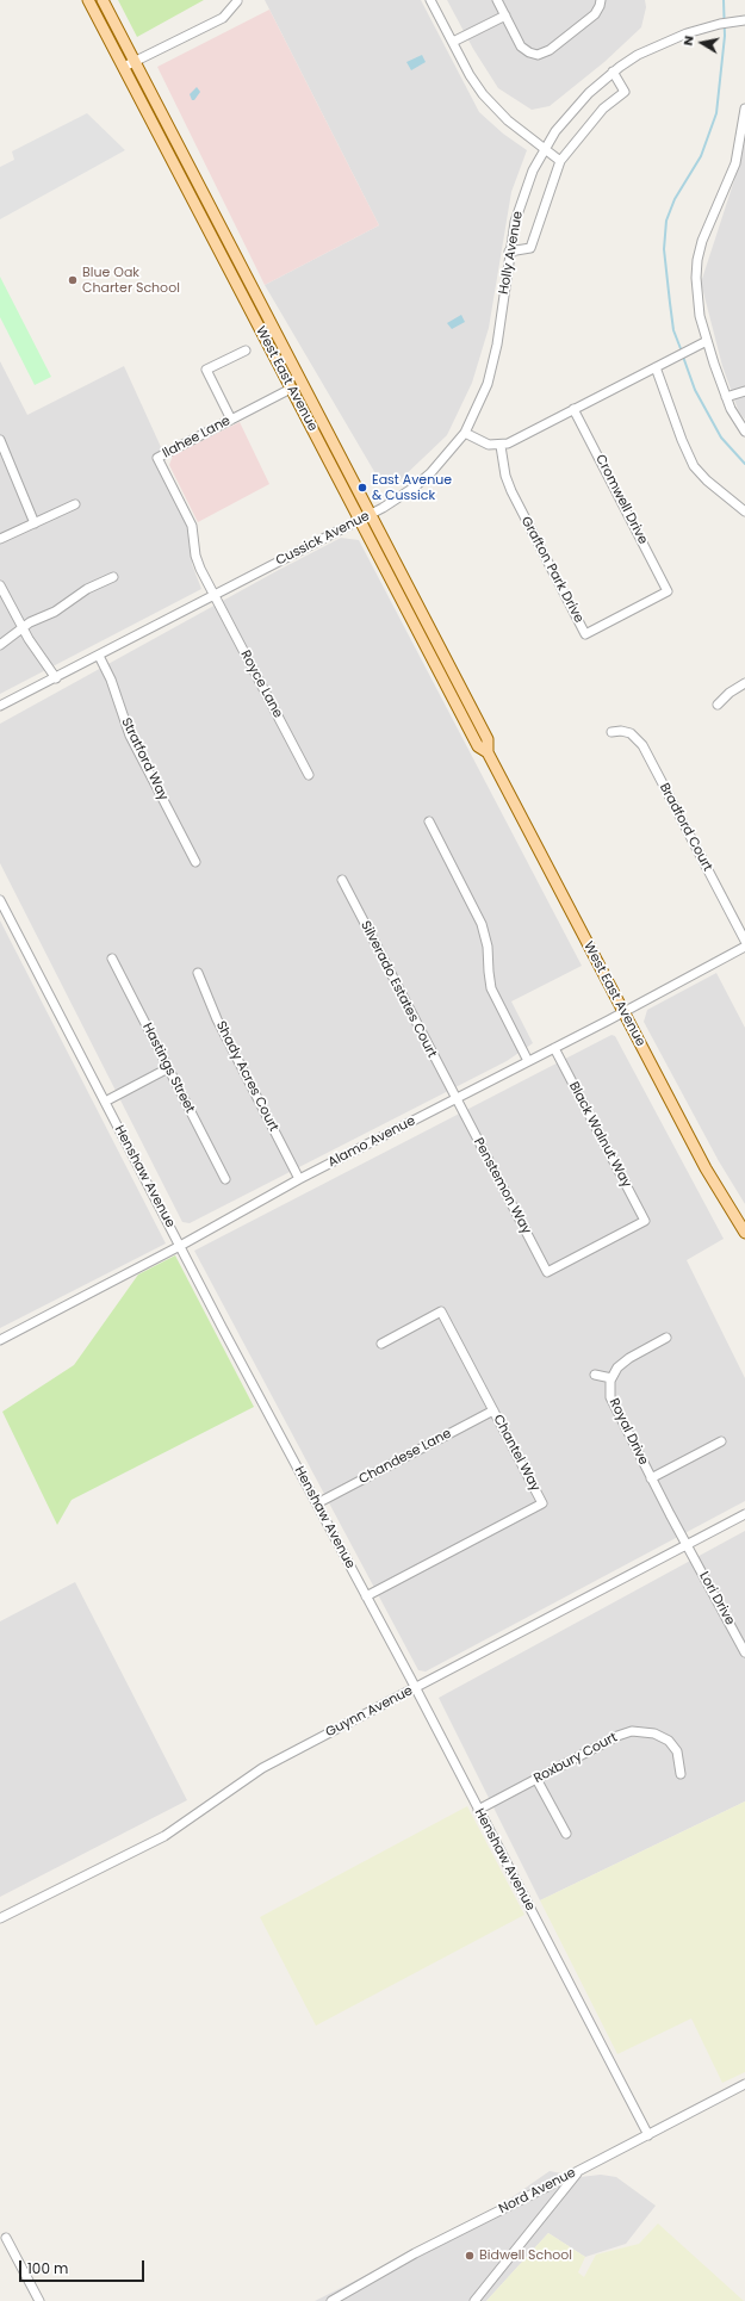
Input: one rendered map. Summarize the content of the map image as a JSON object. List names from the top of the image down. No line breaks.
{"streets":{"main road":["West East Avenue"],"street":["Holly Avenue","Ilahee Lane","Cromwell Drive","Cussick Avenue","Grafton Park Drive","Royce Lane","Stratford Way","Bradford Court","Silverado Estates Court","Hastings Street","Shady Acres Court","Black Walnut Way","Alamo Avenue","Henshaw Avenue","Penstemon Way","Royal Drive","Chantel Way","Chandese Lane","Lori Drive","Guynn Avenue","Roxbury Court","Nord Avenue"]},"crossings":[["Holly Avenue","Cussick Avenue"],["West East Avenue","Ilahee Lane"],["West East Avenue","Cussick Avenue"],["West East Avenue","Alamo Avenue"],["Ilahee Lane","Cussick Avenue"],["Ilahee Lane","Royce Lane"],["Cromwell Drive","Grafton Park Drive"],["Cussick Avenue","Royce Lane"],["Cussick Avenue","Stratford Way"],["Silverado Estates Court","Alamo Avenue"],["Silverado Estates Court","Penstemon Way"],["Shady Acres Court","Alamo Avenue"],["Black Walnut Way","Alamo Avenue"],["Black Walnut Way","Penstemon Way"],["Alamo Avenue","Henshaw Avenue"],["Alamo Avenue","Penstemon Way"],["Henshaw Avenue","Chantel Way"],["Henshaw Avenue","Chandese Lane"],["Henshaw Avenue","Guynn Avenue"],["Henshaw Avenue","Roxbury Court"],["Henshaw Avenue","Nord Avenue"],["Royal Drive","Lori Drive"],["Royal Drive","Guynn Avenue"],["Chantel Way","Chandese Lane"],["Lori Drive","Guynn Avenue"]],"places":["Blue Oak Charter School","East Avenue & Cussick","Bidwell School"],"scale_bar":"100 m","north":"left"}
